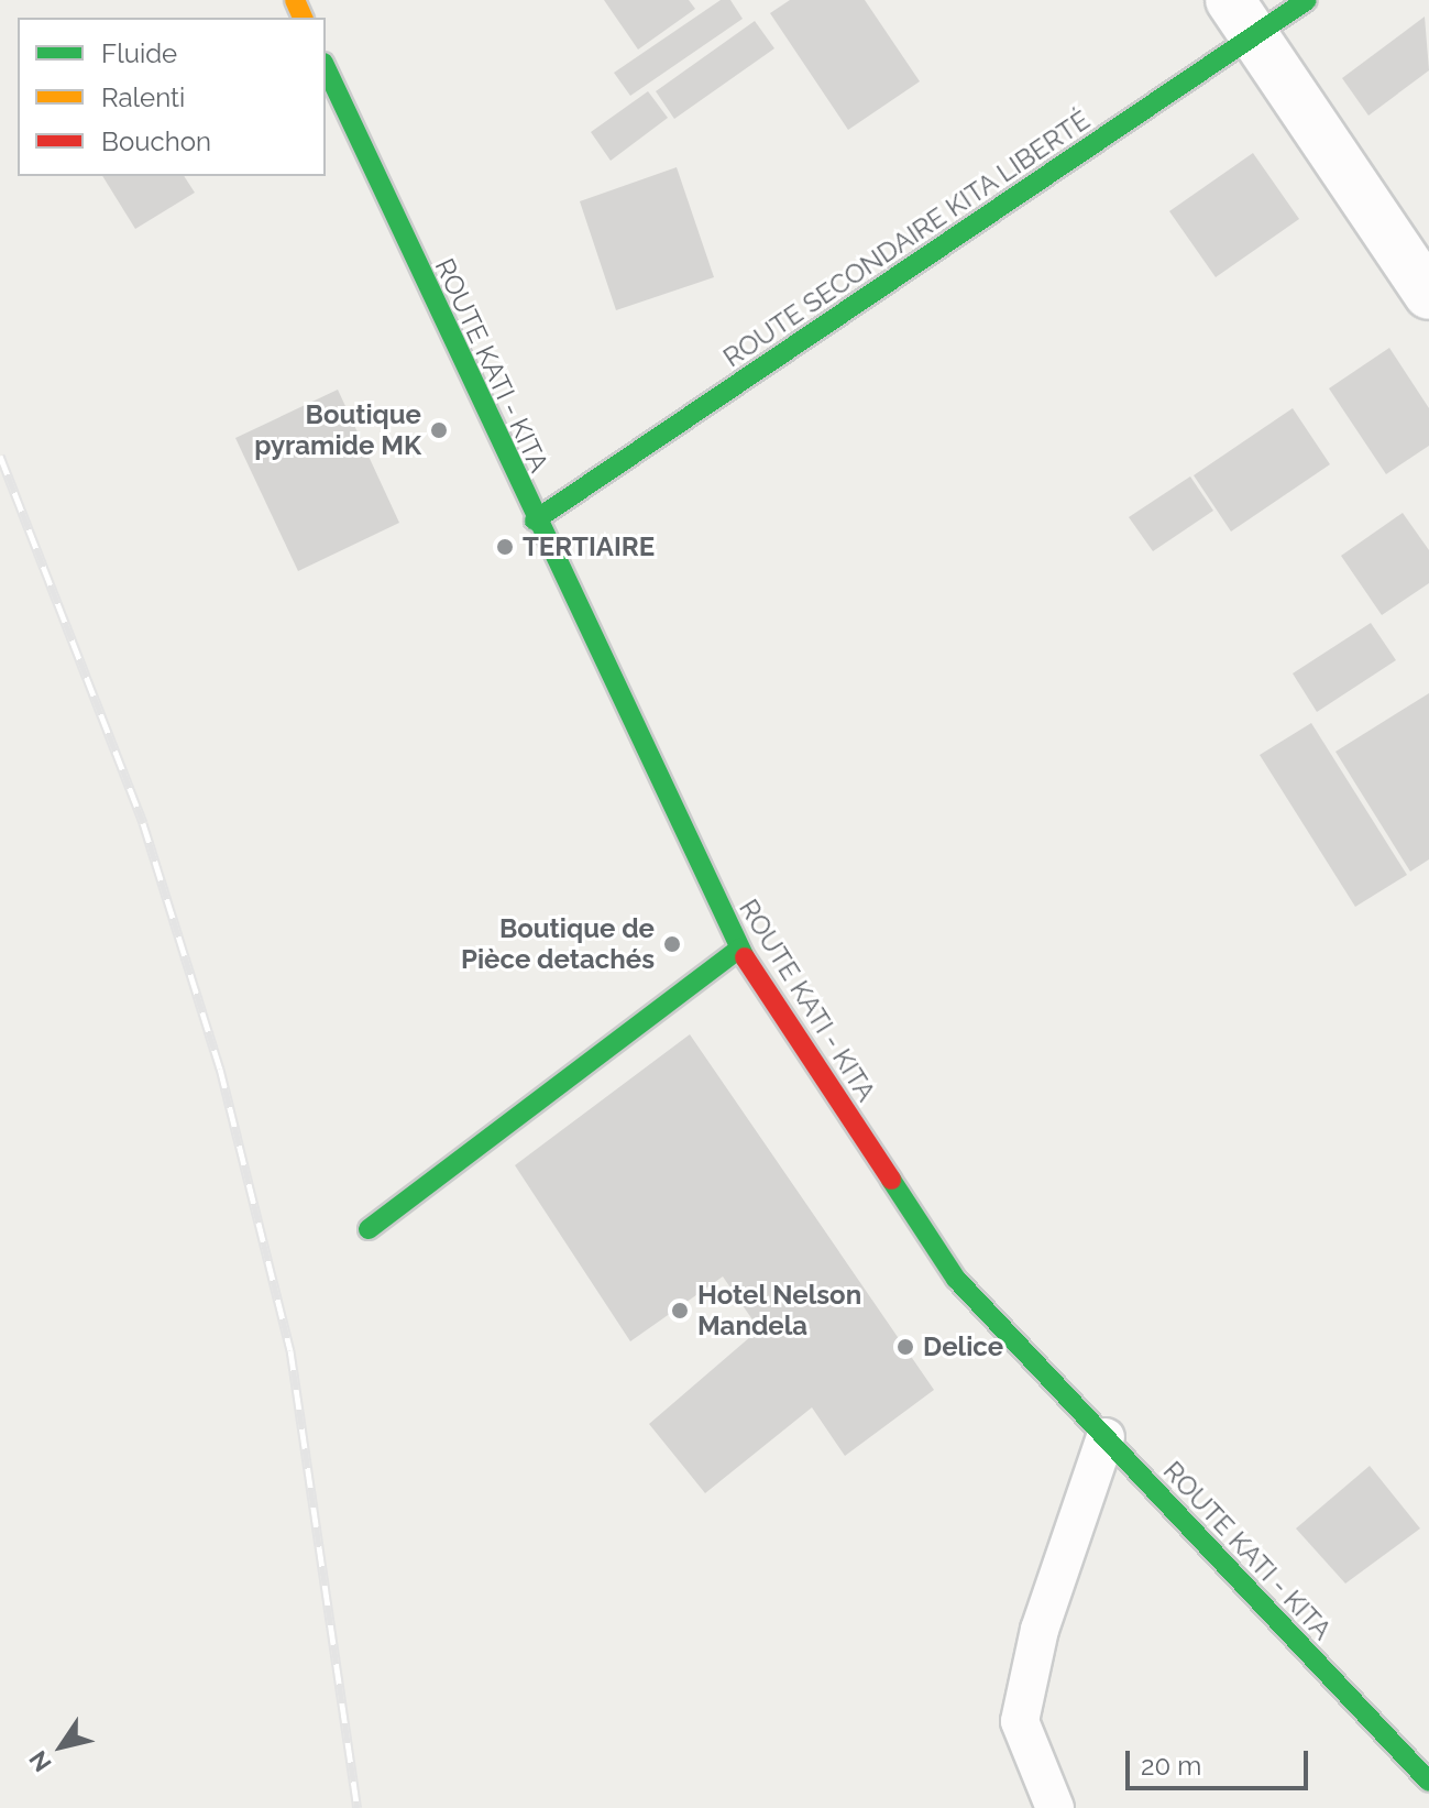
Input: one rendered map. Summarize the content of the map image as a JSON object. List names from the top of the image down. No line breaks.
{"streets":{"main road":["ROUTE SECONDAIRE KITA LIBERTÉ","ROUTE KATI - KITA"]},"crossings":[["ROUTE SECONDAIRE KITA LIBERTÉ","ROUTE KATI - KITA"]],"places":["Boutique pyramide MK","TERTIAIRE","Boutique de Pièce detachés","Hotel Nelson Mandela","Delice"],"legend":["Fluide","Ralenti","Bouchon"],"scale_bar":"20 m","north":"bottom left"}
